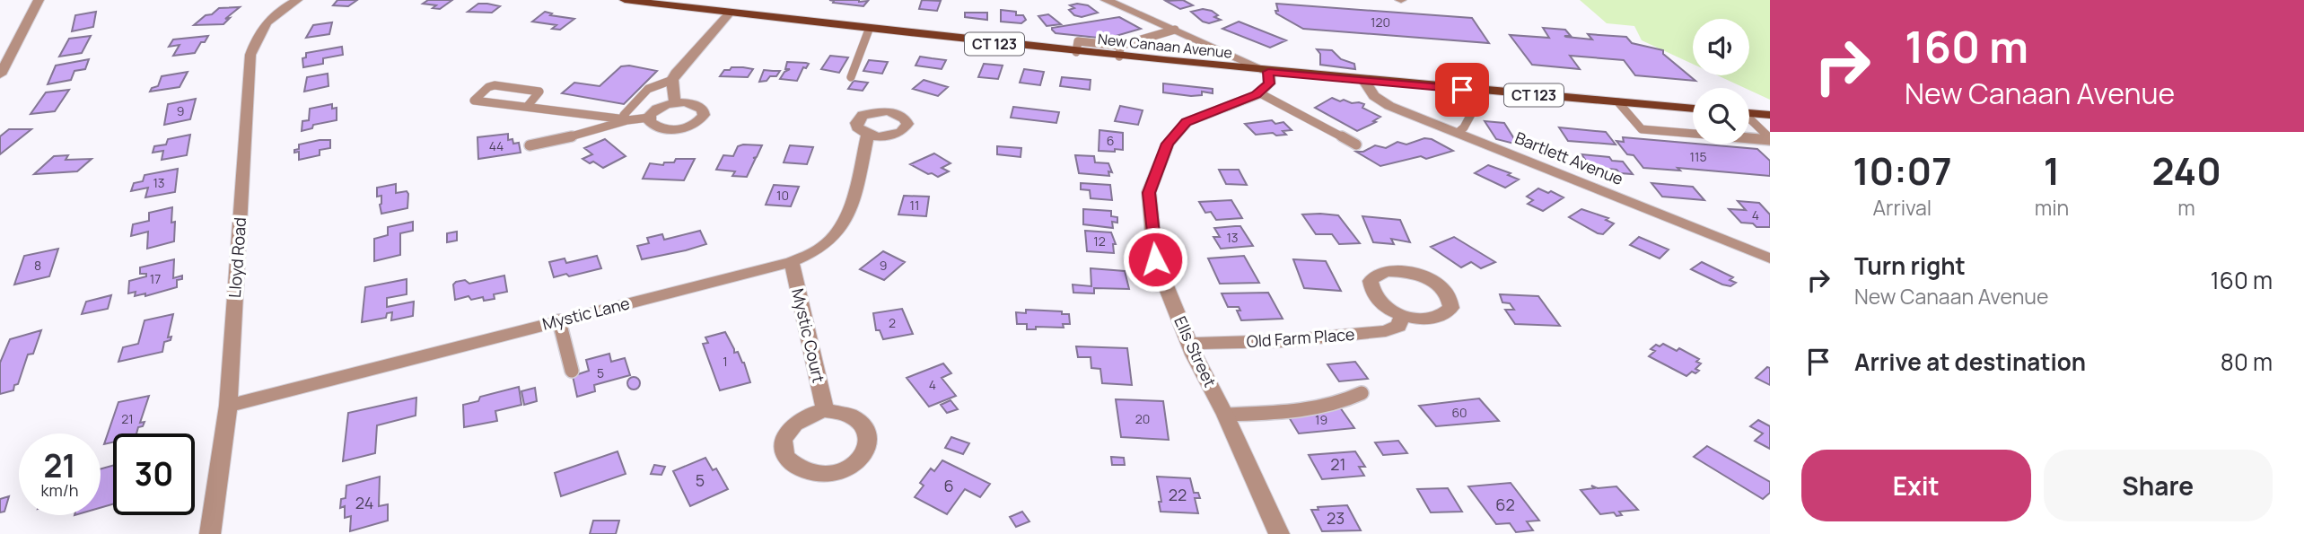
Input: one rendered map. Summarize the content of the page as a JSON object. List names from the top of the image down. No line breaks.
{"streets":{"main road":["CT 123","New Canaan Avenue"],"street":["Bartlett Avenue","Lloyd Road","Mystic Lane","Mystic Court","Old Farm Place","Ells Street"]},"crossings":[["New Canaan Avenue","Bartlett Avenue"],["Lloyd Road","Mystic Lane"],["Mystic Lane","Mystic Court"],["Old Farm Place","Ells Street"]],"house_numbers":["120","9","6","44","115","13","10","11","4","13","12","8","9","17","2","1","5","4","60","21","20","19","21","5","6","22","24","62","23"],"page":{"turn":["160 m","New Canaan Avenue"],"eta":["10:07","Arrival","1","min","240","m"],"list":[{"name":"Turn right","note":"New Canaan Avenue","value":"160 m"},{"name":"Arrive at destination","value":"80 m"}],"speed":"21 km/h","limit":"30","buttons":["Exit","Share"]}}
